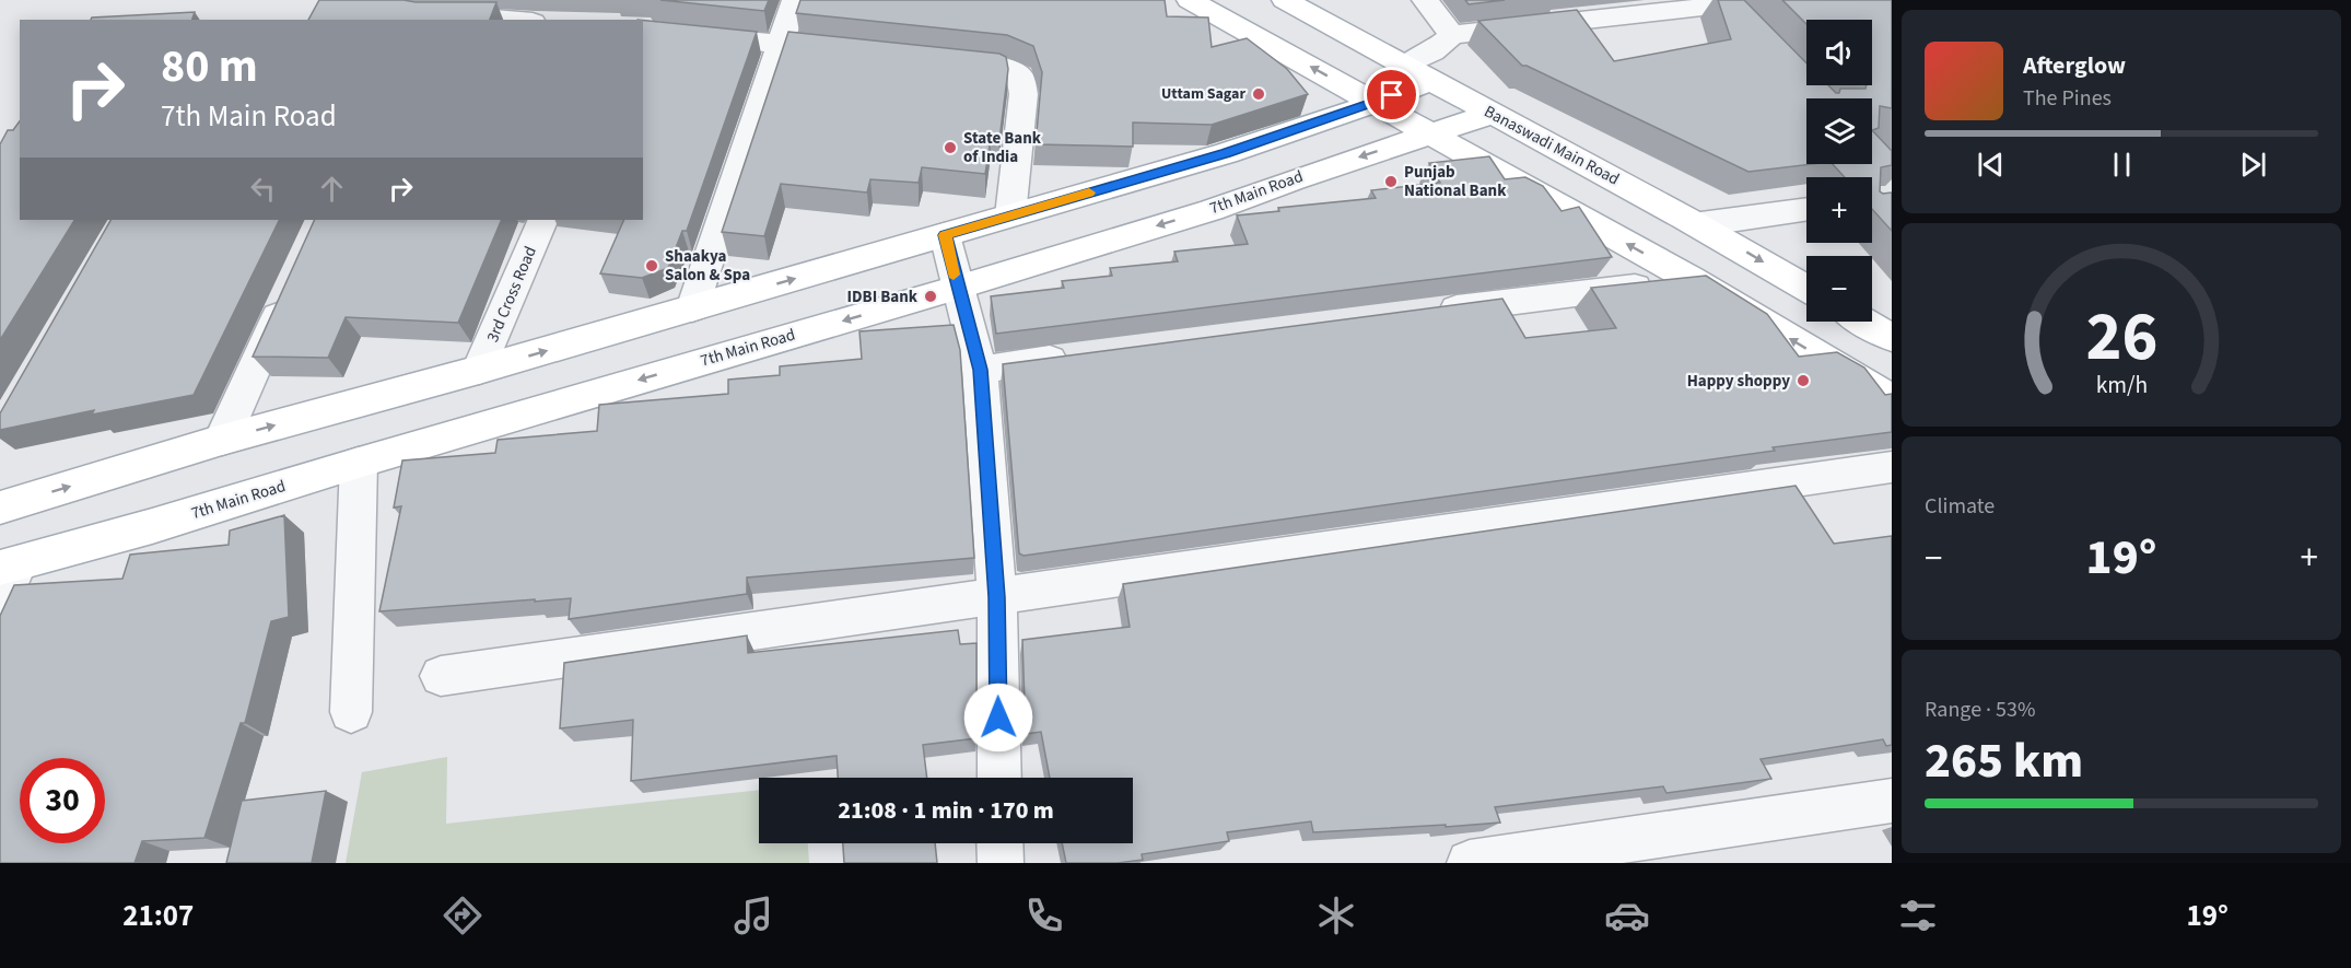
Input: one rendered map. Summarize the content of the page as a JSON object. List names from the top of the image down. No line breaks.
{"streets":{"main road":["Banaswadi Main Road","7th Main Road"],"street":["3rd Cross Road"]},"crossings":[["Banaswadi Main Road","7th Main Road"]],"places":["Uttam Sagar","State Bank of India","Punjab National Bank","Shaakya Salon & Spa","IDBI Bank","Happy shoppy"],"page":{"map_buttons":["+","−"],"turn":["80 m","7th Main Road"],"song":["Afterglow","The Pines"],"tile":["Climate",["Range · 53%","265 km"]],"heat":["−","19°","+"],"limit":"30","trip":"21:08 · 1 min · 170 m","tabs":["21:07","19°"],"gauge":["26","km/h"]}}
